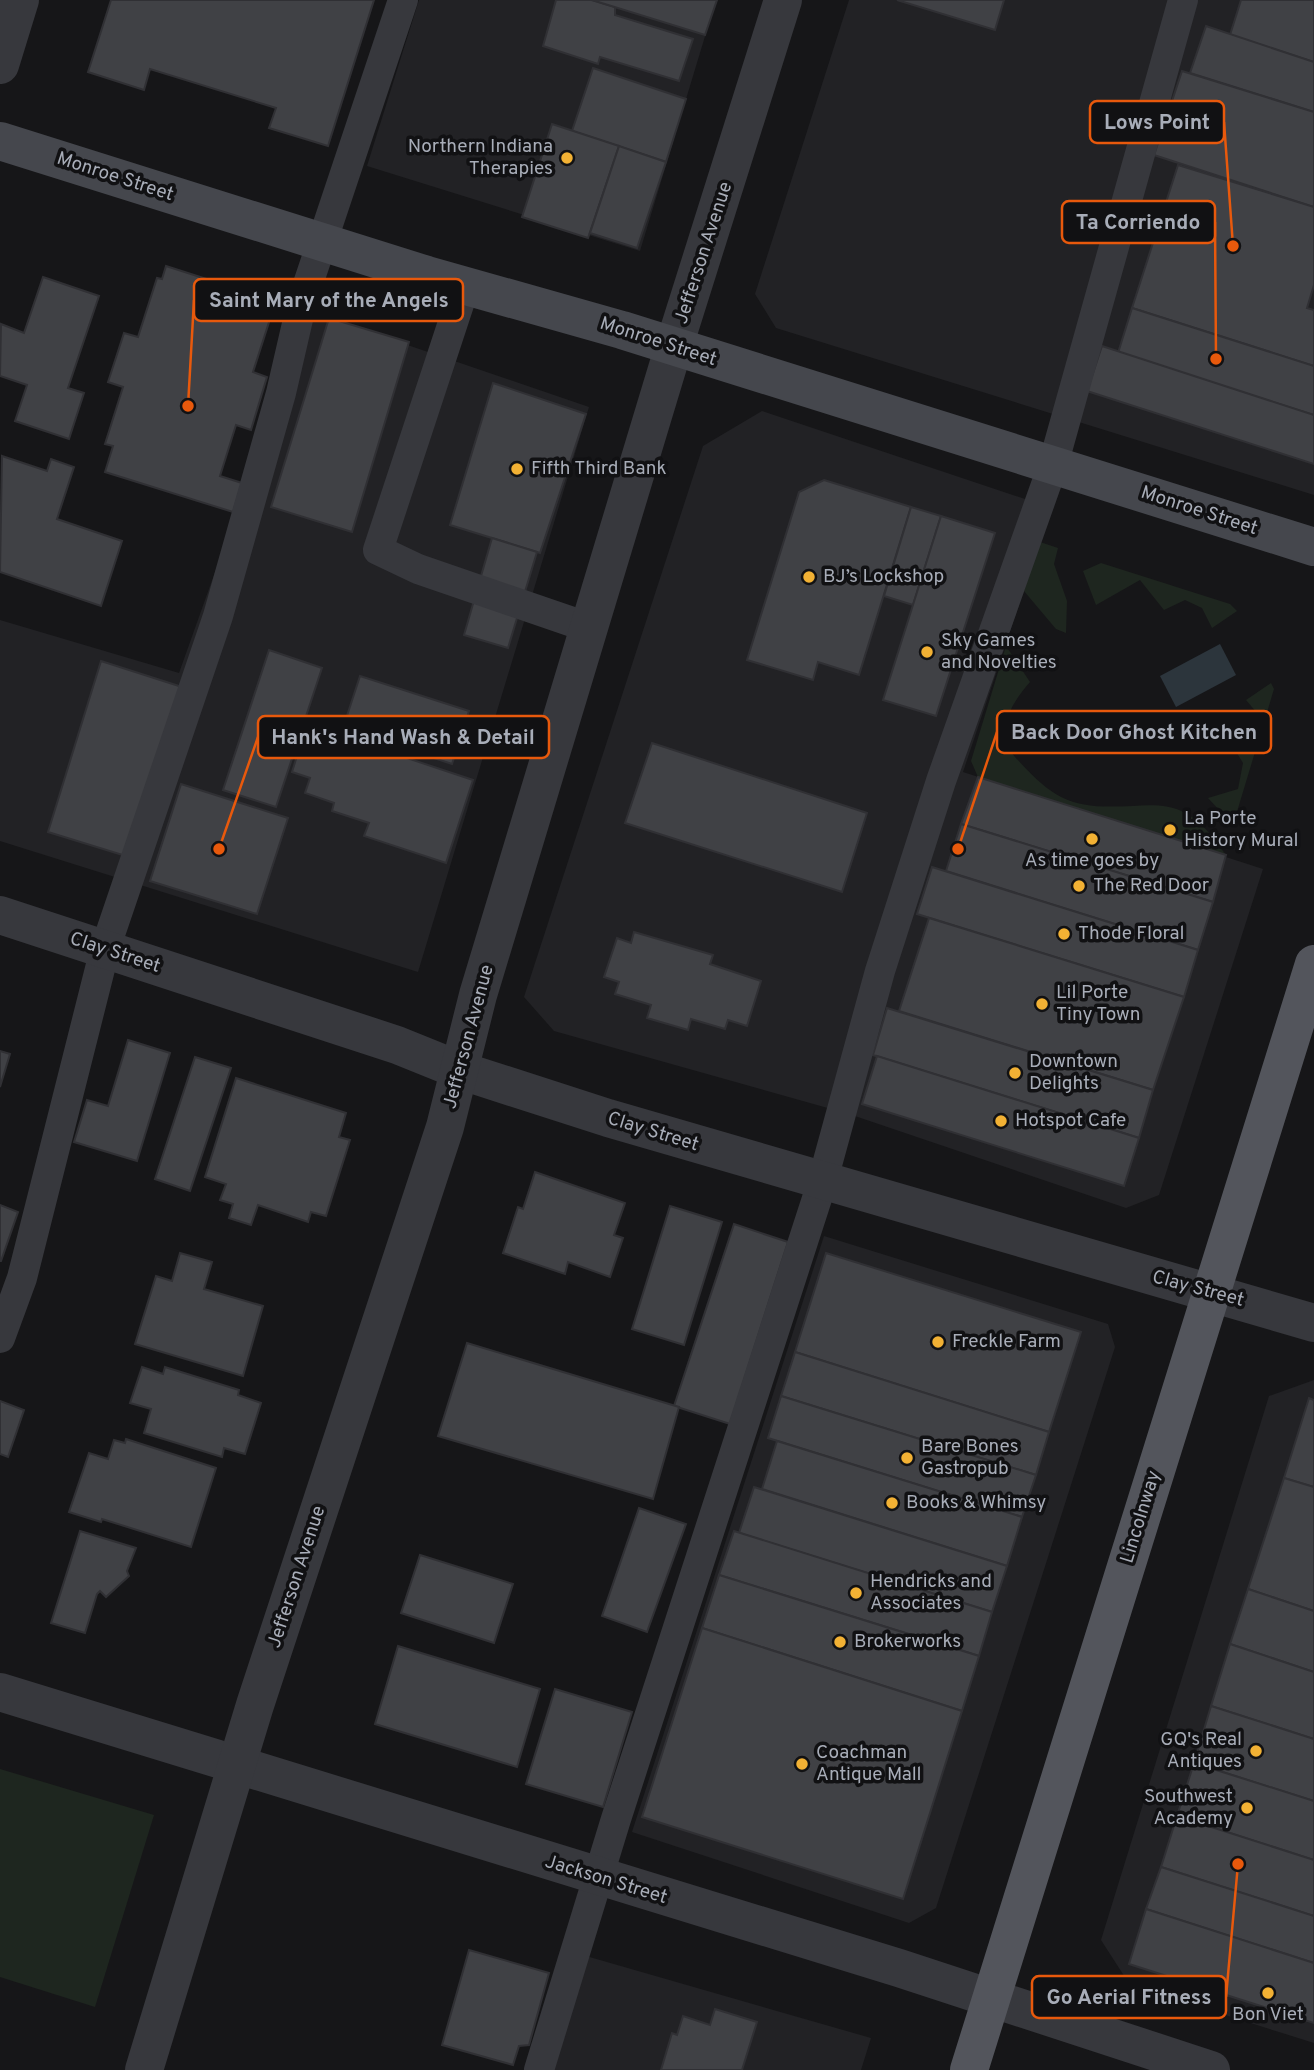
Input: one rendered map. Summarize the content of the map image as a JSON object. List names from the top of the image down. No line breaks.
{"streets":{"main road":["Monroe Street","Lincolnway"],"street":["Jefferson Avenue","Clay Street","Jackson Street"]},"crossings":[["Monroe Street","Jefferson Avenue"],["Jefferson Avenue","Clay Street"],["Jefferson Avenue","Jackson Street"],["Clay Street","Lincolnway"],["Lincolnway","Jackson Street"]],"places":["Northern Indiana Therapies","Lows Point","Ta Corriendo","Saint Mary of the Angels","Fifth Third Bank","BJ’s Lockshop","Sky Games and Novelties","La Porte History Mural","As time goes by","Hank's Hand Wash & Detail","Back Door Ghost Kitchen","The Red Door","Thode Floral","Lil Porte Tiny Town","Downtown Delights","Hotspot Cafe","Freckle Farm","Bare Bones Gastropub","Books & Whimsy","Hendricks and Associates","Brokerworks","GQ's Real Antiques","Coachman Antique Mall","Southwest Academy","Go Aerial Fitness","Bon Viet"]}
